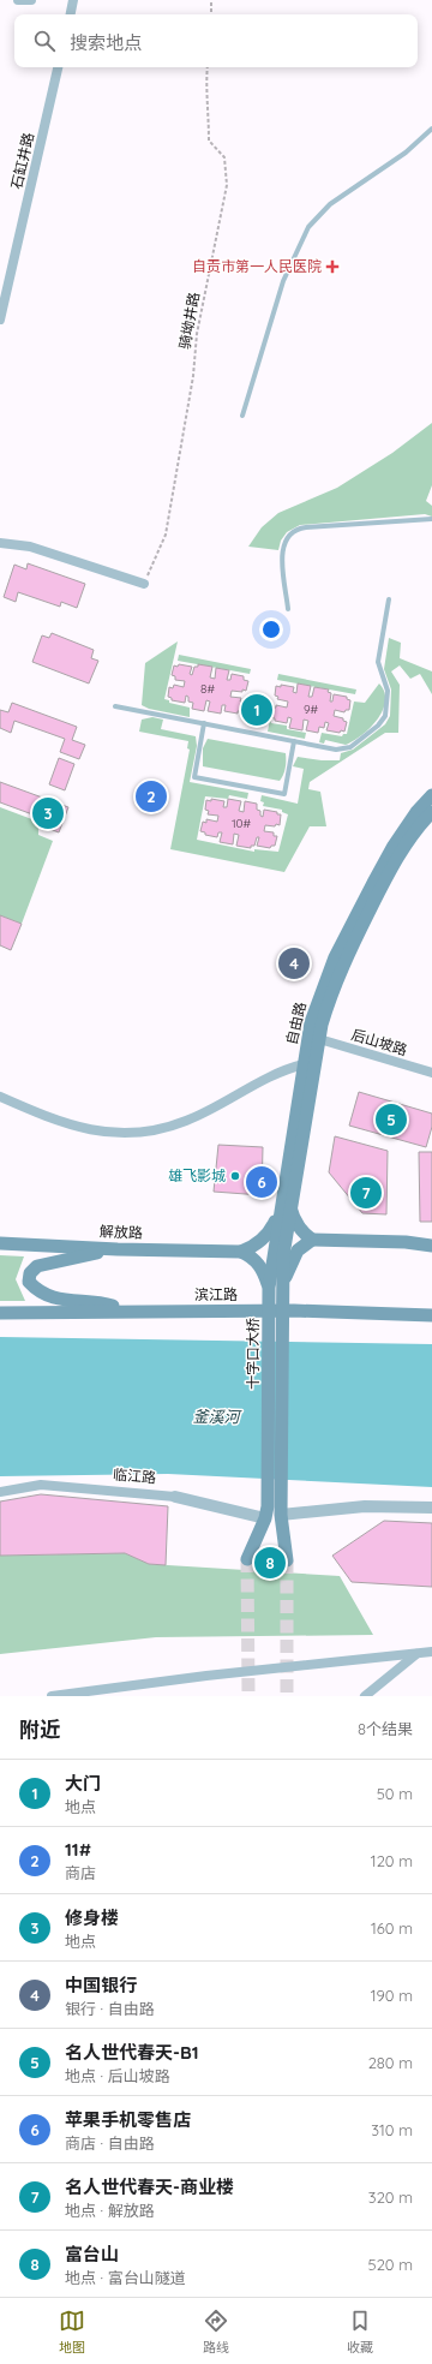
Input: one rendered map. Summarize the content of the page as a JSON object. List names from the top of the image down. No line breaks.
{"streets":{"main road":["自由路","解放路","滨江路","十字口大桥"],"street":["石缸井路","后山坡路","临江路"],"path":["骑坳井路"]},"crossings":[["自由路","后山坡路"],["自由路","十字口大桥"],["十字口大桥","临江路"]],"water":["釜溪河"],"places":{"health":["自贡市第一人民医院"],"other":["雄飞影城"]},"house_numbers":["8#","9#","10#"],"page":{"search":"搜索地点","pins":["1","2","3","4","5","6","7","8"],"heading":["附近","8个结果"],"list":[{"mark":"1","name":"大门","note":"地点","value":"50 m"},{"mark":"2","name":"11#","note":"商店","value":"120 m"},{"mark":"3","name":"修身楼","note":"地点","value":"160 m"},{"mark":"4","name":"中国银行","note":"银行 · 自由路","value":"190 m"},{"mark":"5","name":"名人世代春天-B1","note":"地点 · 后山坡路","value":"280 m"},{"mark":"6","name":"苹果手机零售店","note":"商店 · 自由路","value":"310 m"},{"mark":"7","name":"名人世代春天-商业楼","note":"地点 · 解放路","value":"320 m"},{"mark":"8","name":"富台山","note":"地点 · 富台山隧道","value":"520 m"}],"nav":["地图","路线","收藏"]}}
